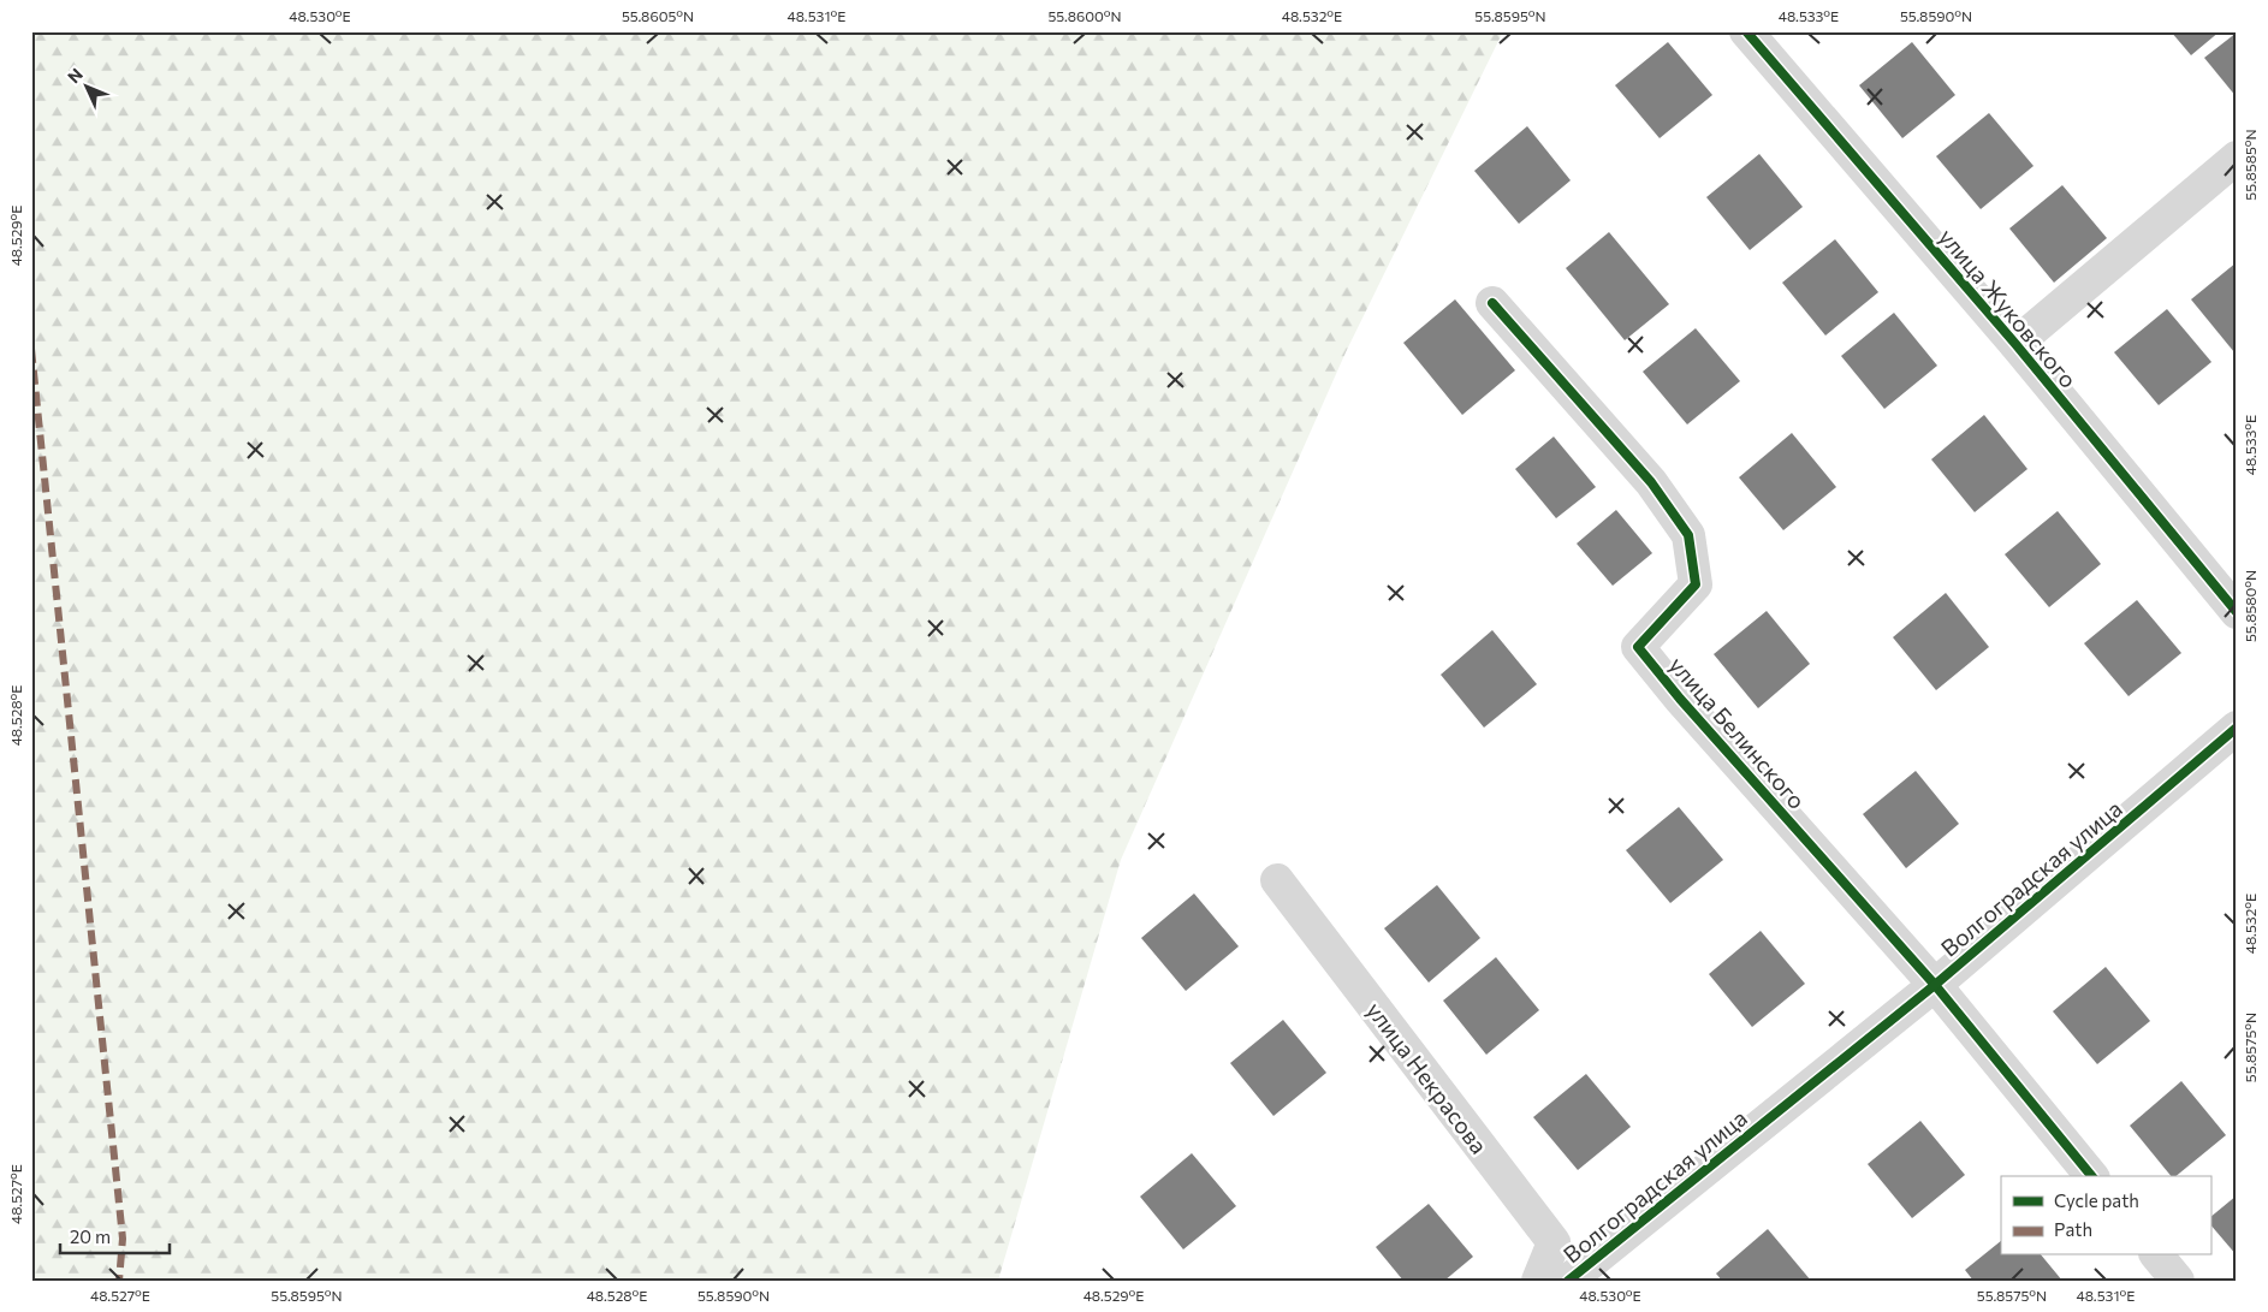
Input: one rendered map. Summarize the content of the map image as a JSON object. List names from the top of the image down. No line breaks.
{"streets":{"street":["улица Жуковского","улица Белинского","Волгоградская улица","улица Некрасова"]},"crossings":[["улица Белинского","Волгоградская улица"]],"legend":["Cycle path","Path"],"scale_bar":"20 m","north":"top left","coordinates":["48.530°E","55.8605°N","48.531°E","55.8600°N","48.532°E","55.8595°N","48.533°E","55.8590°N","55.8585°N","48.529°E","55.8580°N","48.528°E","55.8575°N","48.527°E"]}
